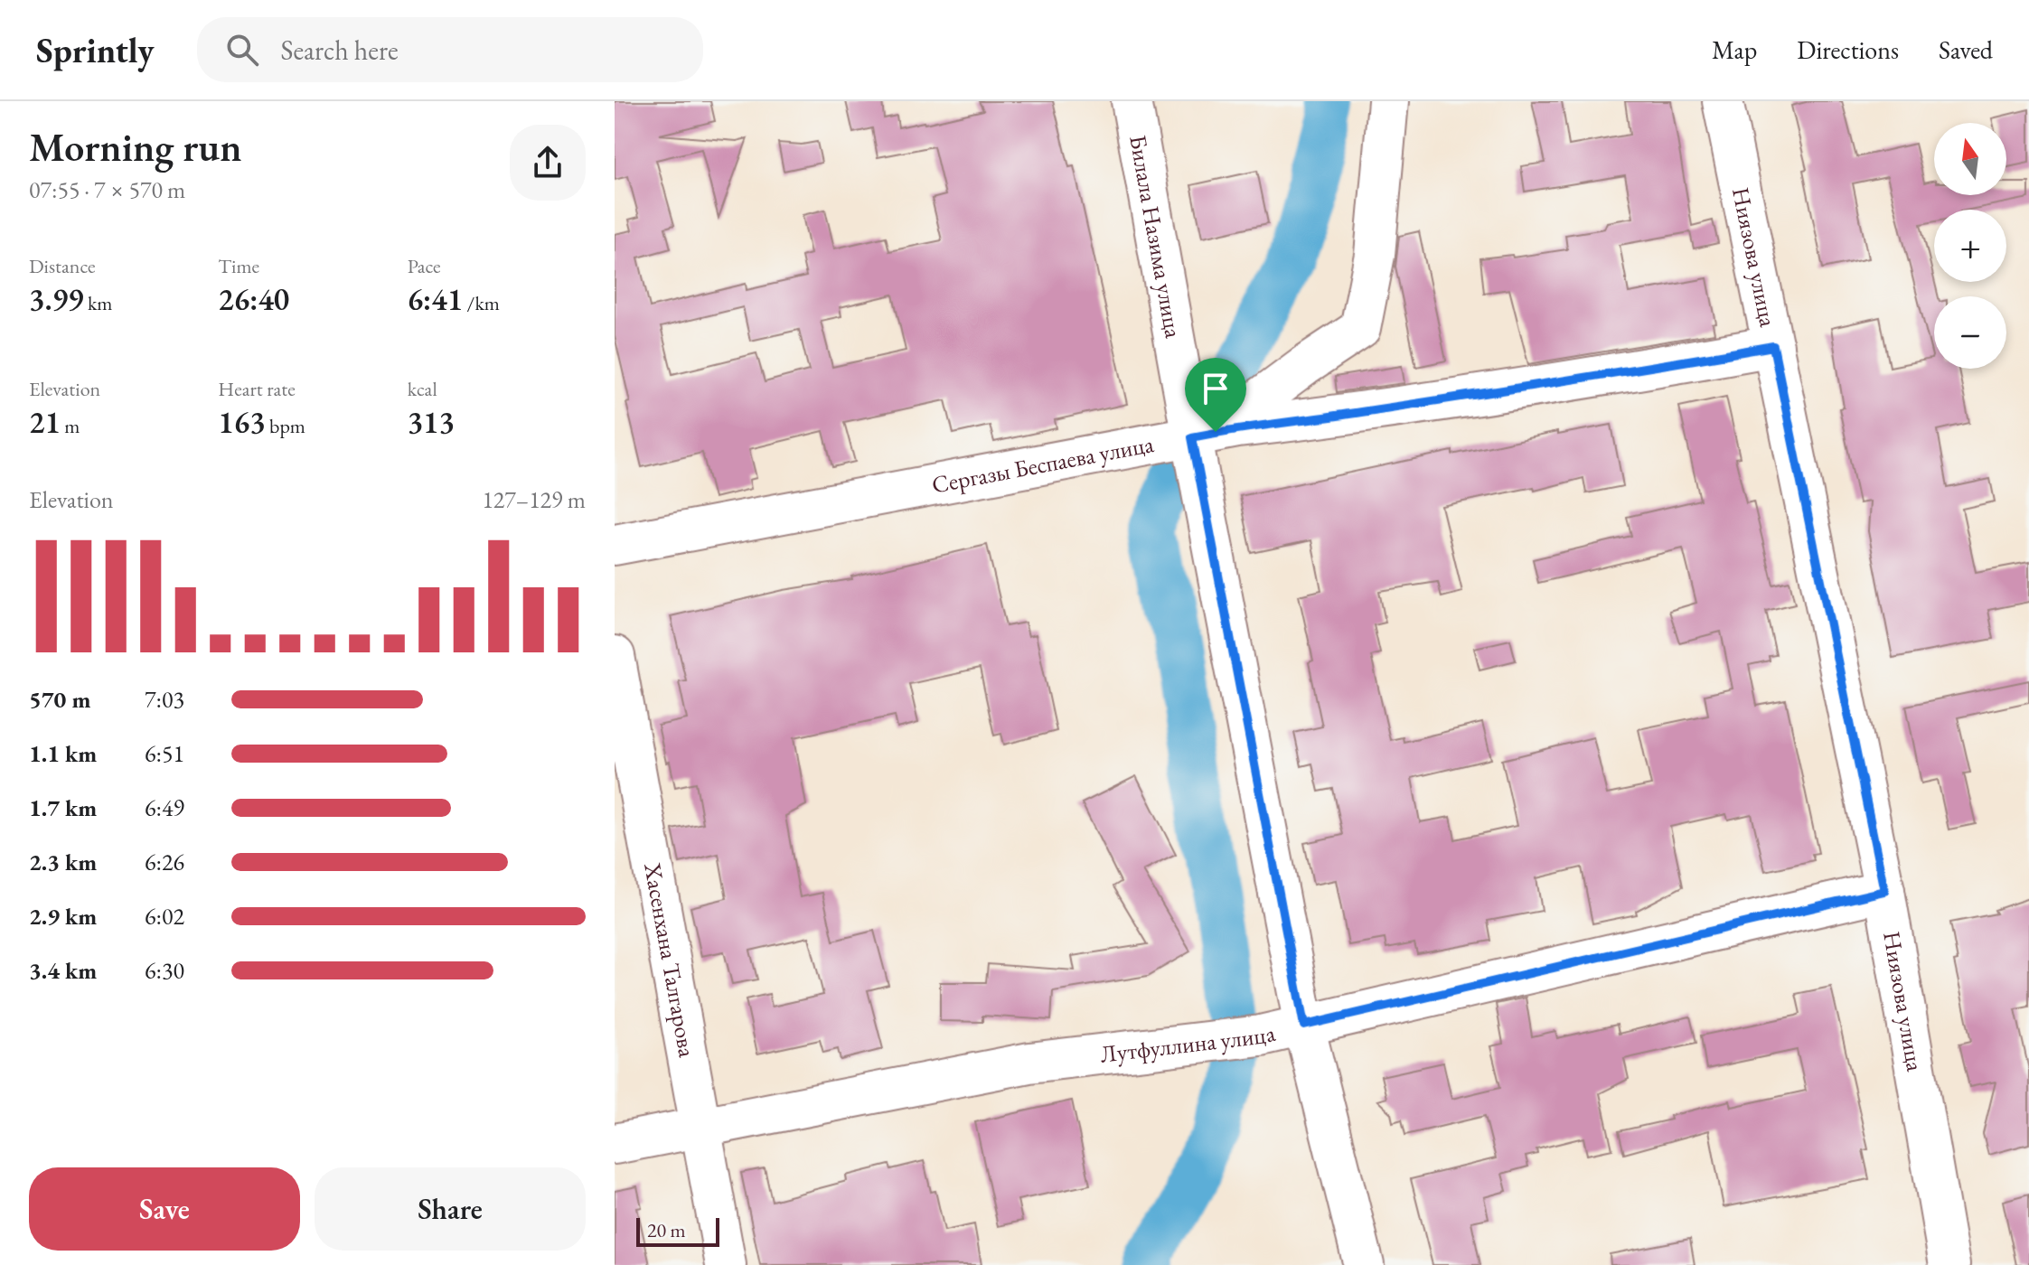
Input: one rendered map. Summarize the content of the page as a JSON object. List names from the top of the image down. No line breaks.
{"streets":{"street":["Билала Назима улица","Ниязова улица","Сергазы Беспаева улица","Хасенхана Талгарова","Лутфуллина улица"]},"crossings":[["Билала Назима улица","Сергазы Беспаева улица"],["Билала Назима улица","Лутфуллина улица"],["Ниязова улица","Сергазы Беспаева улица"],["Ниязова улица","Лутфуллина улица"],["Хасенхана Талгарова","Лутфуллина улица"]],"scale_bar":"20 m","north":"top","page":{"header":"Sprintly","search":"Search here","nav":["Map","Directions","Saved"],"heading":["Morning run","07:55 · 7 × 570 m"],"map_buttons":["+","−"],"stats":[["Distance","3.99 km"],["Time","26:40"],["Pace","6:41 /km"],["Elevation","21 m"],["Heart rate","163 bpm"],["kcal","313"]],"chart":["Elevation","127–129 m"],"list":[{"name":"570 m","note":"7:03"},{"name":"1.1 km","note":"6:51"},{"name":"1.7 km","note":"6:49"},{"name":"2.3 km","note":"6:26"},{"name":"2.9 km","note":"6:02"},{"name":"3.4 km","note":"6:30"}],"buttons":["Save","Share"],"scale":"20 m"}}
